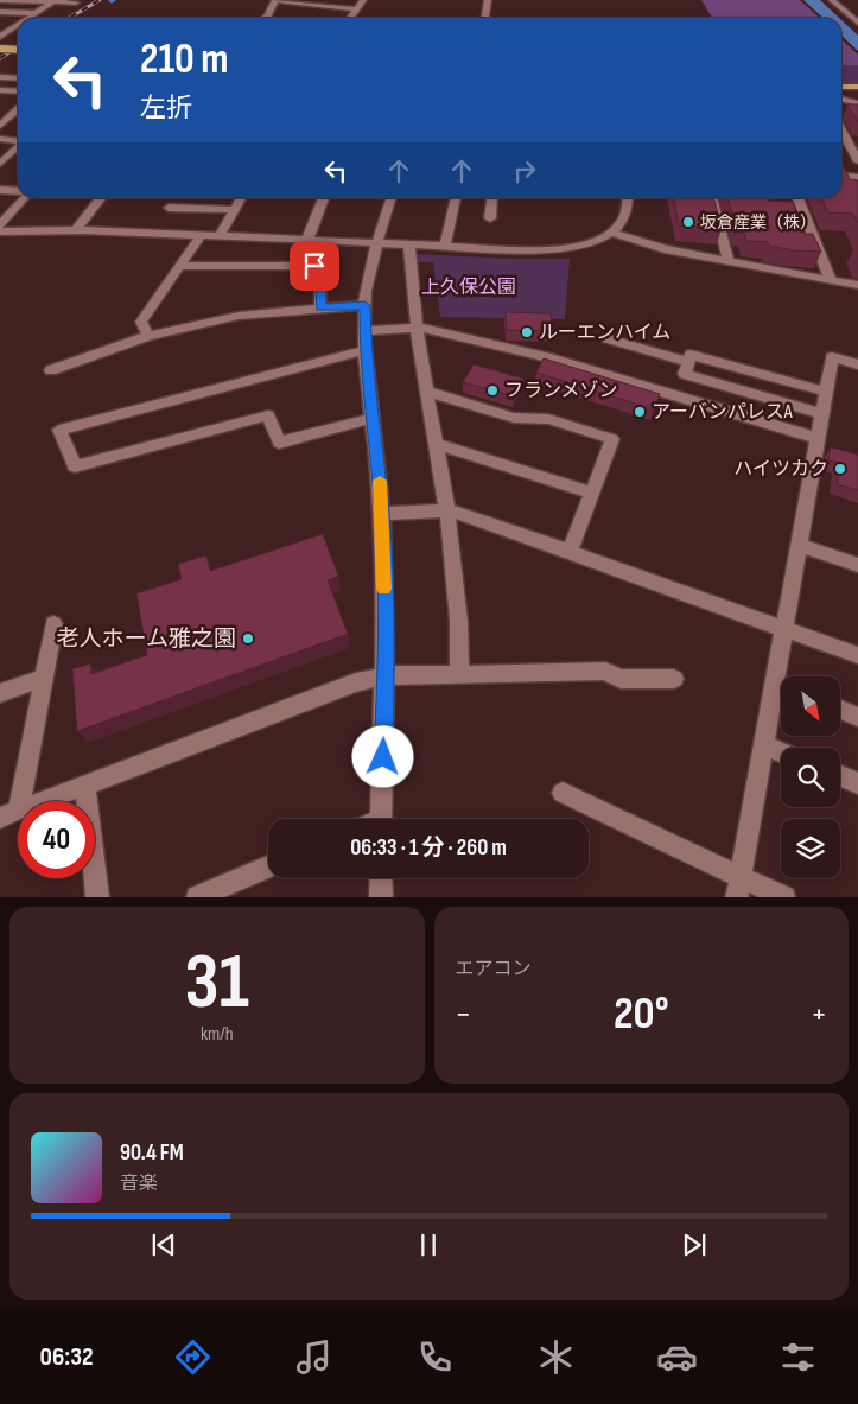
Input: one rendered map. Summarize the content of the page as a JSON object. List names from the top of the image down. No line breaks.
{"parks":["上久保公園"],"places":["坂倉産業（株）","ルーエンハイム","フランメゾン","アーバンパレスA","ハイツカク","老人ホーム雅之園"],"north":"bottom right","page":{"turn":["210 m","左折"],"limit":"40","trip":"06:33 · 1 分 · 260 m","tile":[["31","km/h"],"エアコン"],"heat":["−","20°","+"],"song":["90.4 FM","音楽"],"tabs":"06:32"}}
